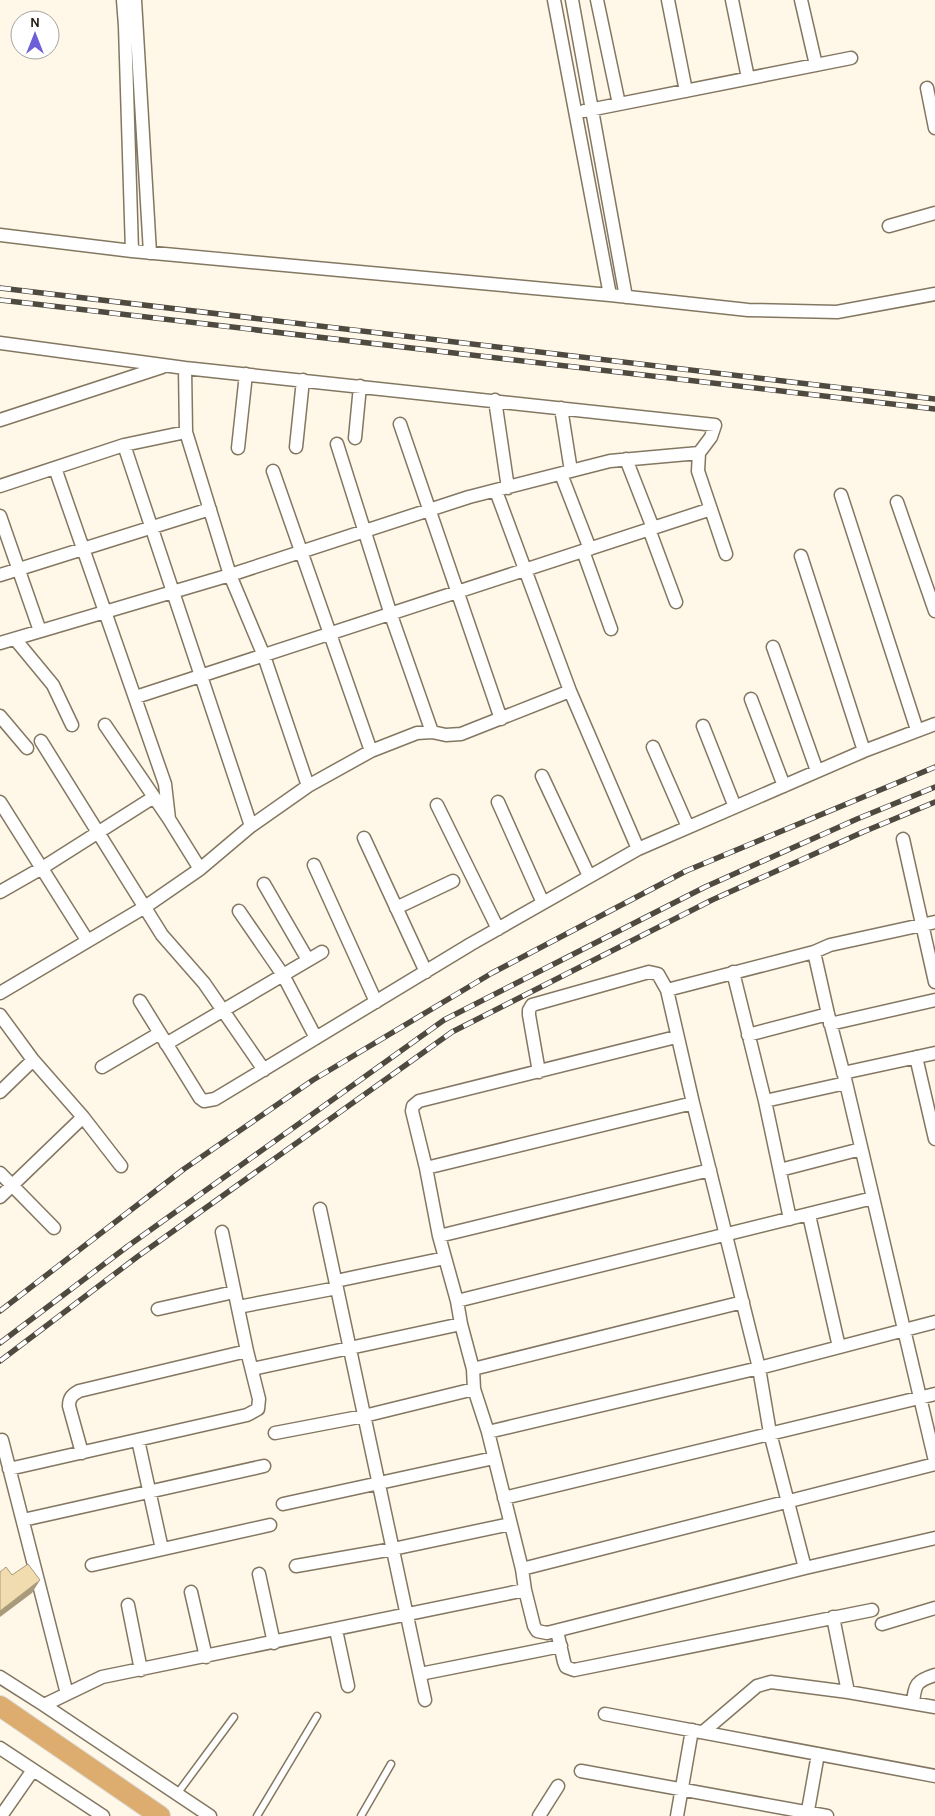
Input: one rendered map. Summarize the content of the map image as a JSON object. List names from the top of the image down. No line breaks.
{"north":"top"}
